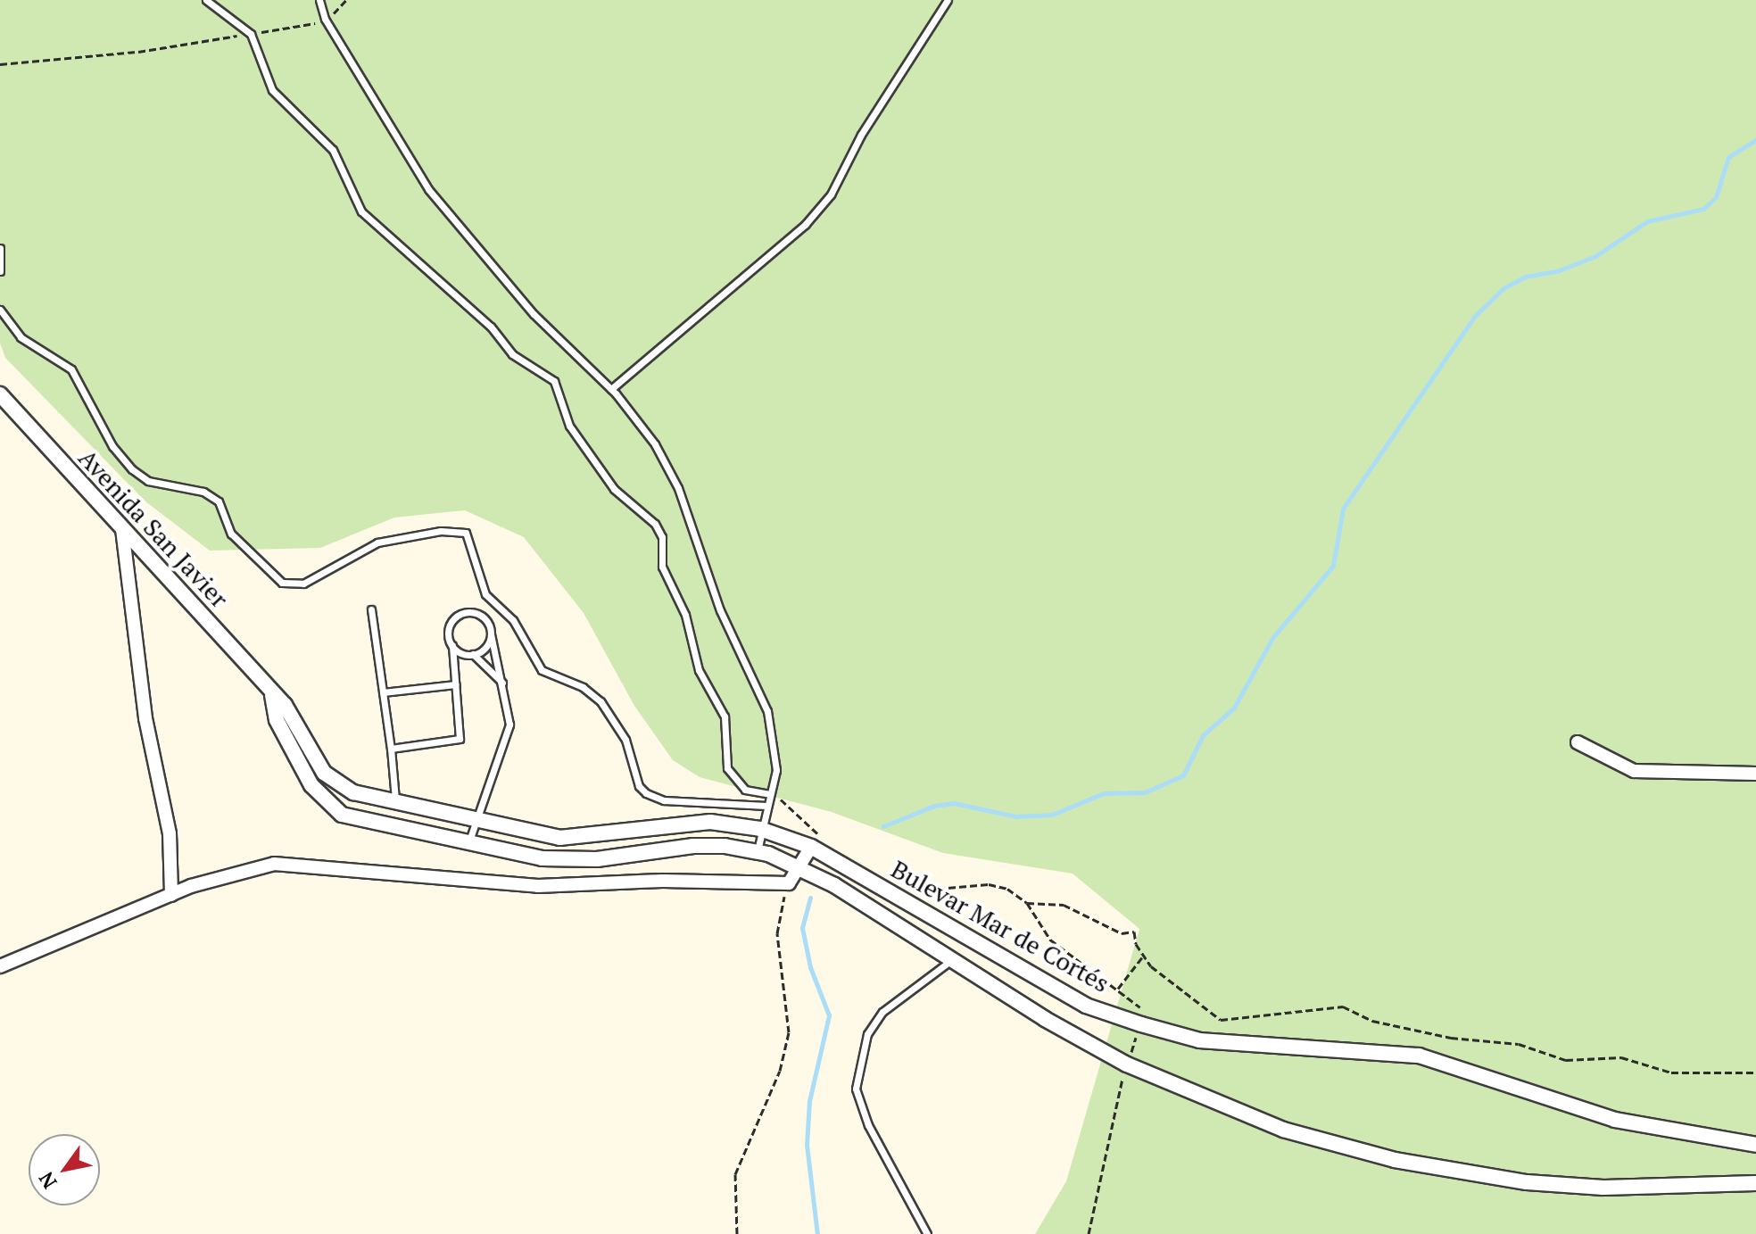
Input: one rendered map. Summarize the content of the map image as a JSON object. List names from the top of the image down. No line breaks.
{"streets":{"street":["Avenida San Javier","Bulevar Mar de Cortés"]},"crossings":[["Avenida San Javier","Bulevar Mar de Cortés"]],"north":"bottom left"}
